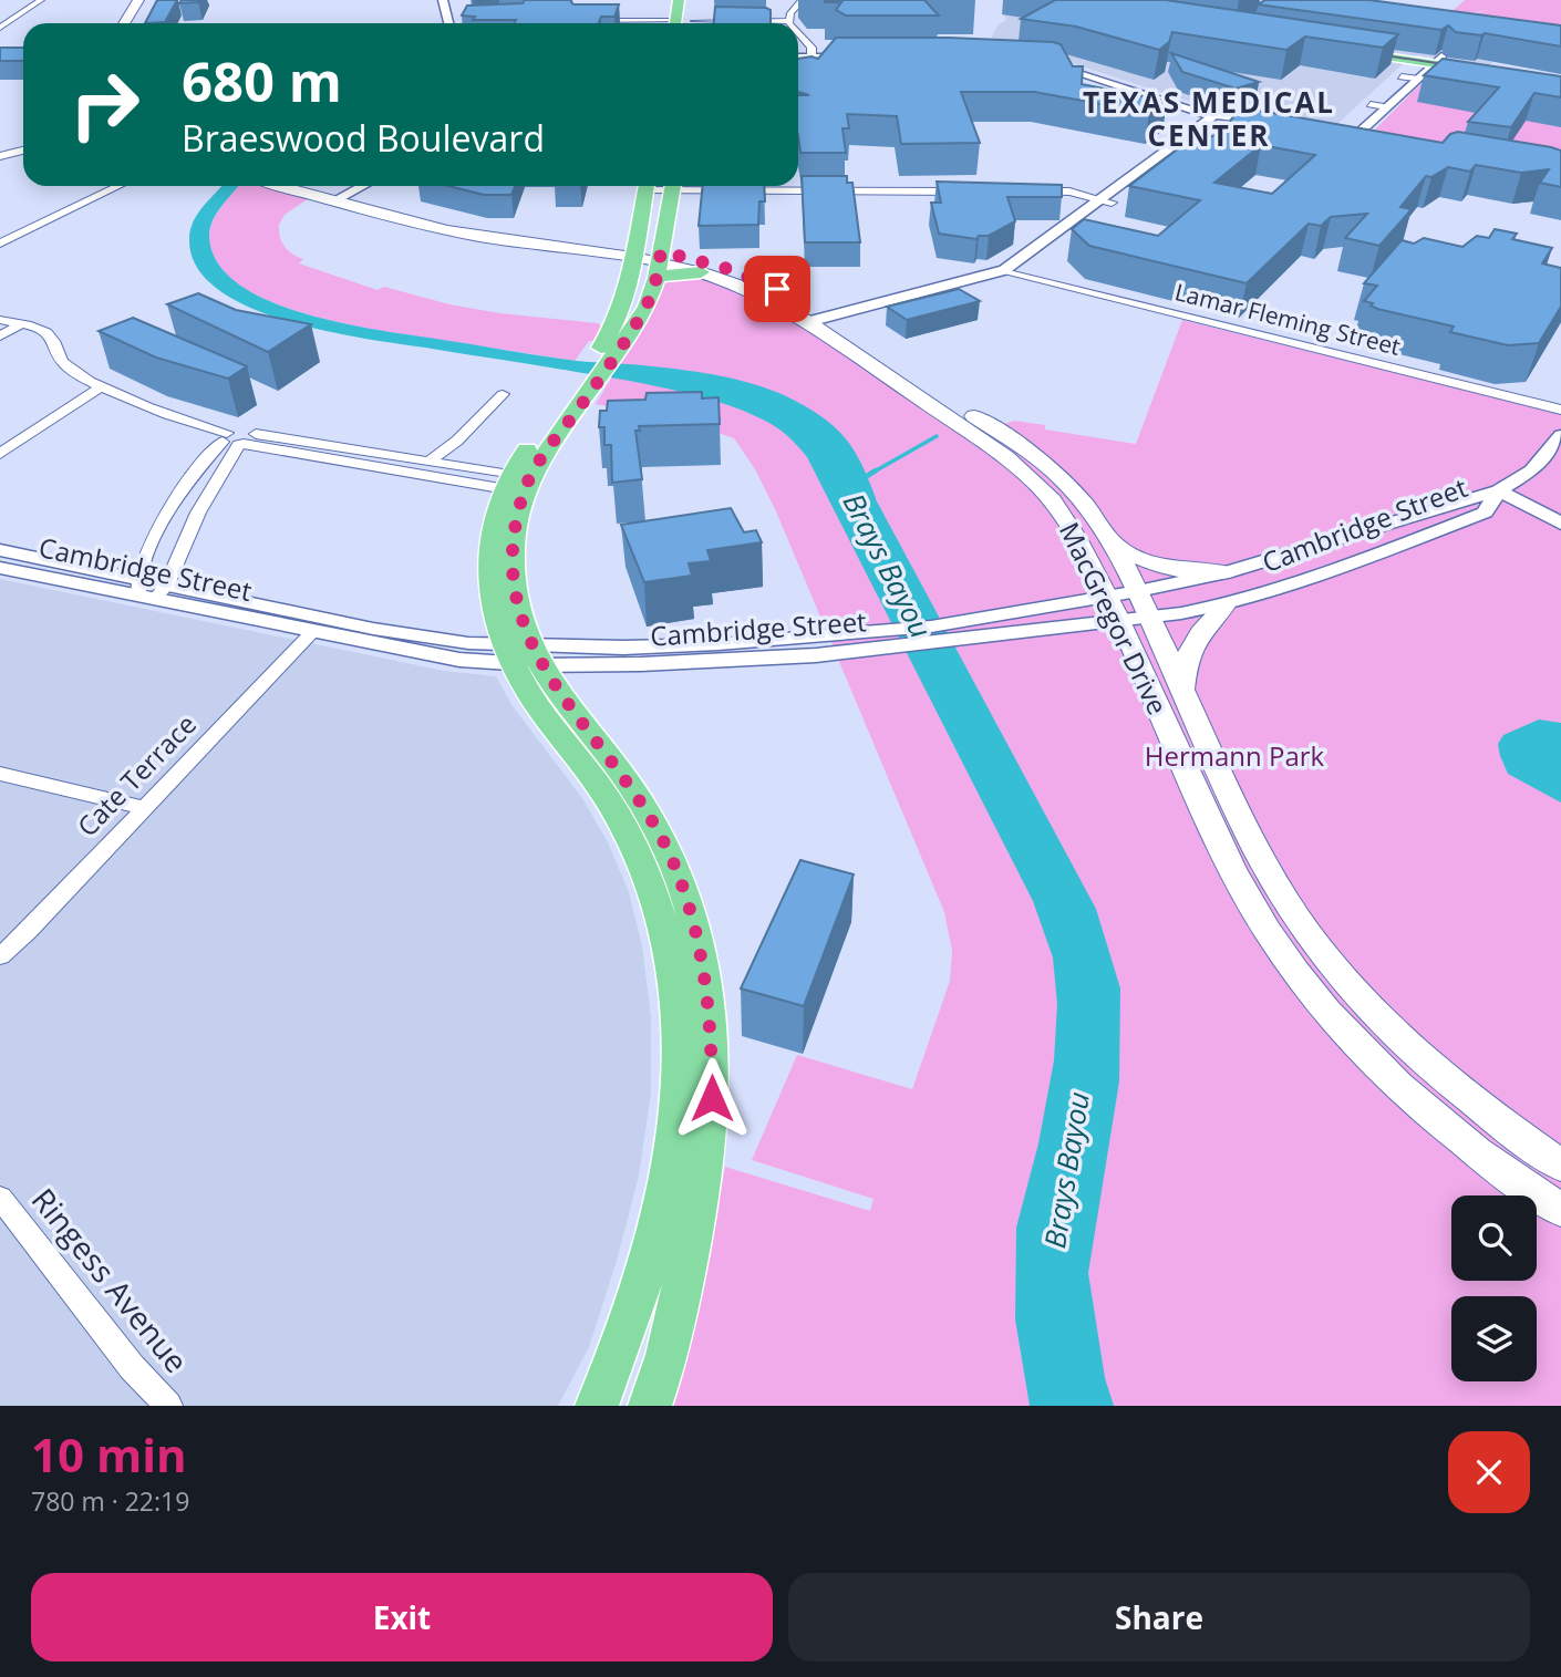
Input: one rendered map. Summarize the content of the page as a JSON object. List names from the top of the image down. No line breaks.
{"streets":{"main road":["MacGregor Drive"],"street":["Lamar Fleming Street","Cambridge Street","Cate Terrace","Ringess Avenue"]},"crossings":[["Cambridge Street","MacGregor Drive"],["Cambridge Street","Cate Terrace"]],"districts":["TEXAS MEDICAL CENTER"],"water":["Brays Bayou"],"parks":["Hermann Park"],"page":{"turn":["680 m","Braeswood Boulevard"],"heading":["10 min","780 m · 22:19"],"buttons":["Exit","Share"]}}
